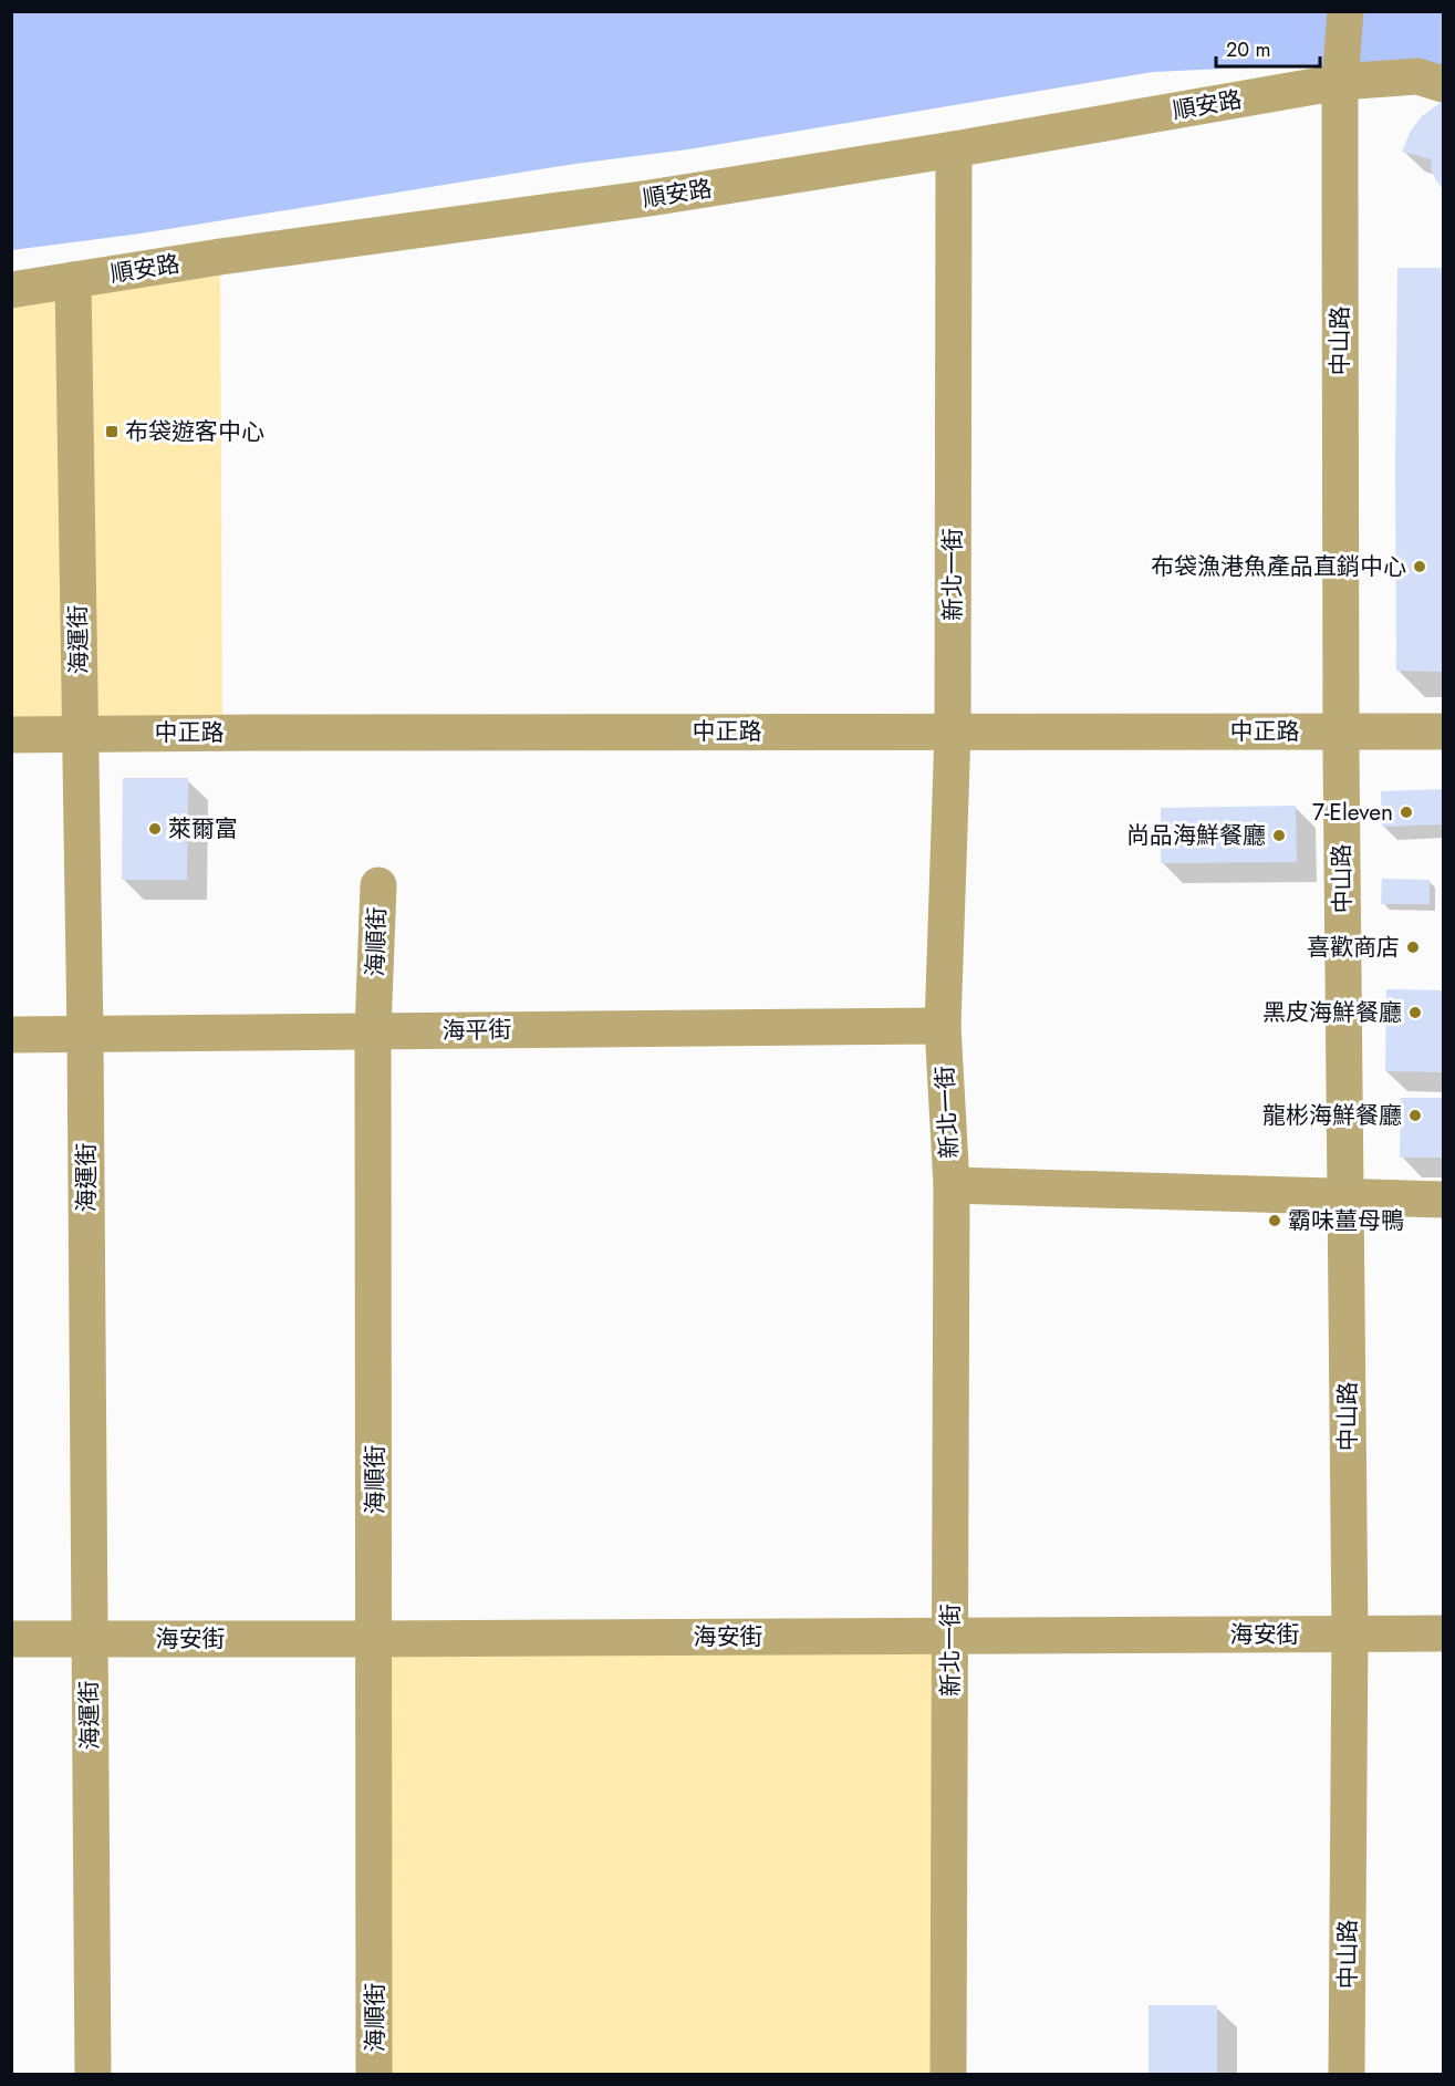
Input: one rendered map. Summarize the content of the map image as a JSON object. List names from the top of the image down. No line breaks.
{"streets":{"street":["順安路","中山路","新北一街","海運街","中正路","海順街","海平街","海安街"]},"crossings":[["順安路","中山路"],["順安路","新北一街"],["順安路","海運街"],["中山路","中正路"],["中山路","海安街"],["新北一街","中正路"],["新北一街","海平街"],["新北一街","海安街"],["海運街","中正路"],["海運街","海平街"],["海運街","海安街"],["海順街","海平街"],["海順街","海安街"]],"places":{"transit":["布袋遊客中心"],"other":["布袋漁港魚產品直銷中心","7-Eleven","萊爾富","尚品海鮮餐廳","喜歡商店","黑皮海鮮餐廳","龍彬海鮮餐廳","霸味薑母鴨"]},"scale_bar":"20 m"}
